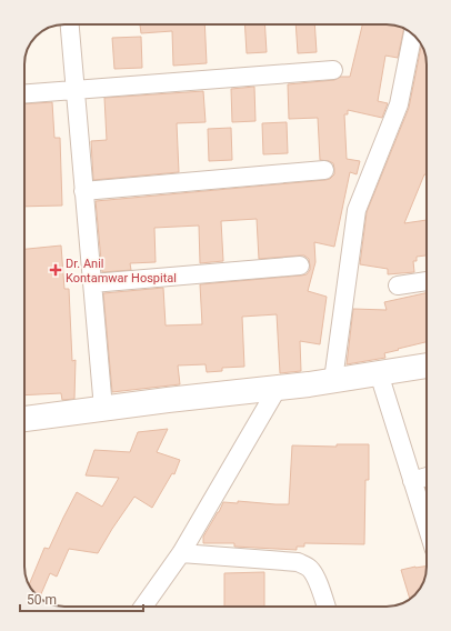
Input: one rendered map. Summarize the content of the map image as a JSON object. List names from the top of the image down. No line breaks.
{"places":{"health":["Dr. Anil Kontamwar Hospital"]},"scale_bar":"50 m"}
